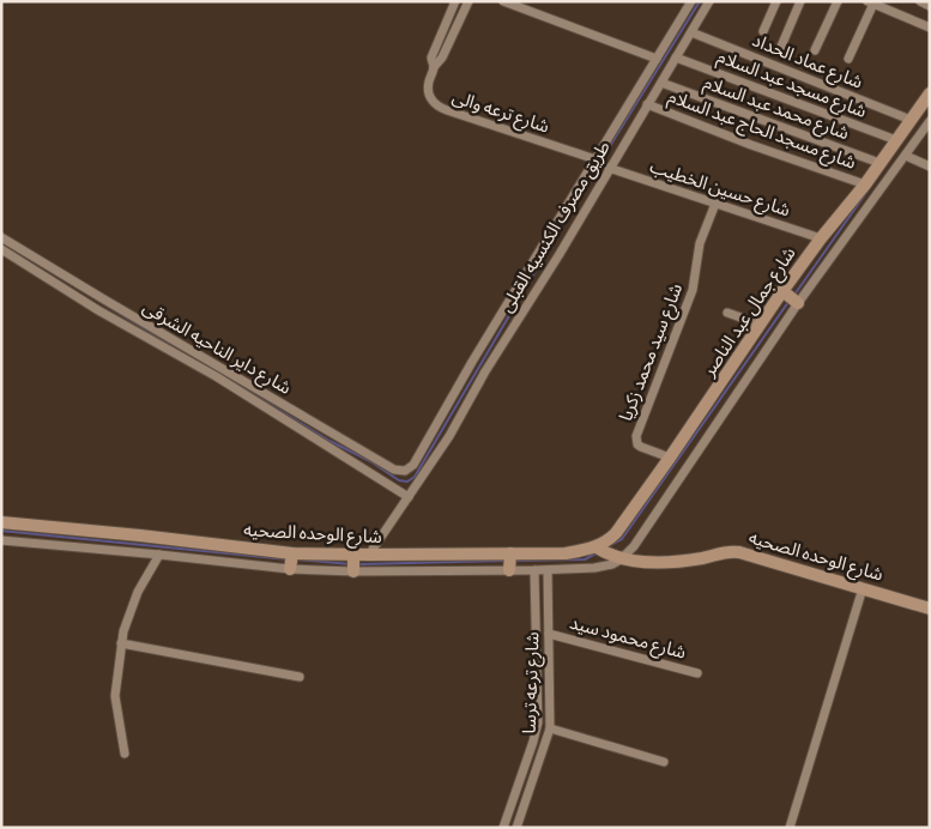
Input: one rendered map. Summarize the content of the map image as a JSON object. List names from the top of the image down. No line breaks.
{"streets":{"street":["شارع عماد الحداد","شارع مسجد عبد السلام","شارع محمد عبد السلام","شارع ترعه والى","شارع مسجد الحاج عبد السلام","شارع حسين الخطيب","طريق مصرف الكنسيه القبلى","شارع جمال عبد الناصر","شارع داير الناحيه الشرقى","شارع سيد محمد زكريا","شارع الوحده الصحيه","شارع محمود سيد","شارع ترعه ترسا"]},"crossings":[["شارع عماد الحداد","طريق مصرف الكنسيه القبلى"],["شارع عماد الحداد","شارع جمال عبد الناصر"],["شارع مسجد عبد السلام","طريق مصرف الكنسيه القبلى"],["شارع مسجد عبد السلام","شارع جمال عبد الناصر"],["شارع محمد عبد السلام","طريق مصرف الكنسيه القبلى"],["شارع محمد عبد السلام","شارع جمال عبد الناصر"],["شارع ترعه والى","طريق مصرف الكنسيه القبلى"],["شارع مسجد الحاج عبد السلام","طريق مصرف الكنسيه القبلى"],["شارع مسجد الحاج عبد السلام","شارع جمال عبد الناصر"],["شارع حسين الخطيب","طريق مصرف الكنسيه القبلى"],["شارع حسين الخطيب","شارع جمال عبد الناصر"],["شارع حسين الخطيب","شارع سيد محمد زكريا"],["طريق مصرف الكنسيه القبلى","شارع داير الناحيه الشرقى"],["طريق مصرف الكنسيه القبلى","شارع الوحده الصحيه"],["شارع جمال عبد الناصر","شارع سيد محمد زكريا"],["شارع جمال عبد الناصر","شارع الوحده الصحيه"],["شارع الوحده الصحيه","شارع ترعه ترسا"],["شارع محمود سيد","شارع ترعه ترسا"]]}
